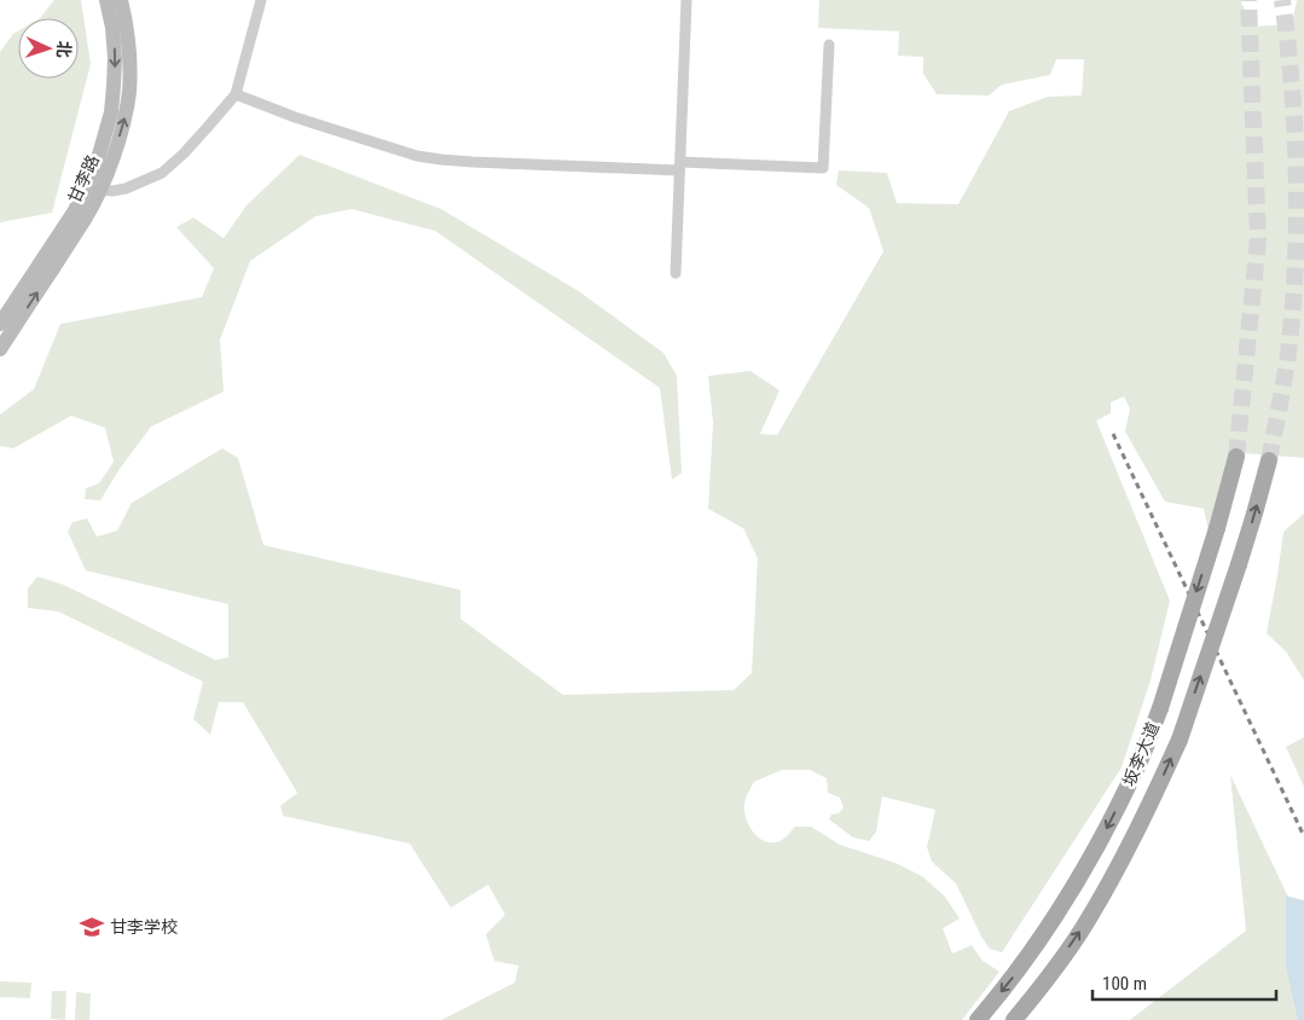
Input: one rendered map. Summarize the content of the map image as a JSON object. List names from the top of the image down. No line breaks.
{"streets":{"main road":["甘李路","坂李大道"]},"places":{"school or university":["甘李学校"]},"scale_bar":"100 m","north":"right"}
